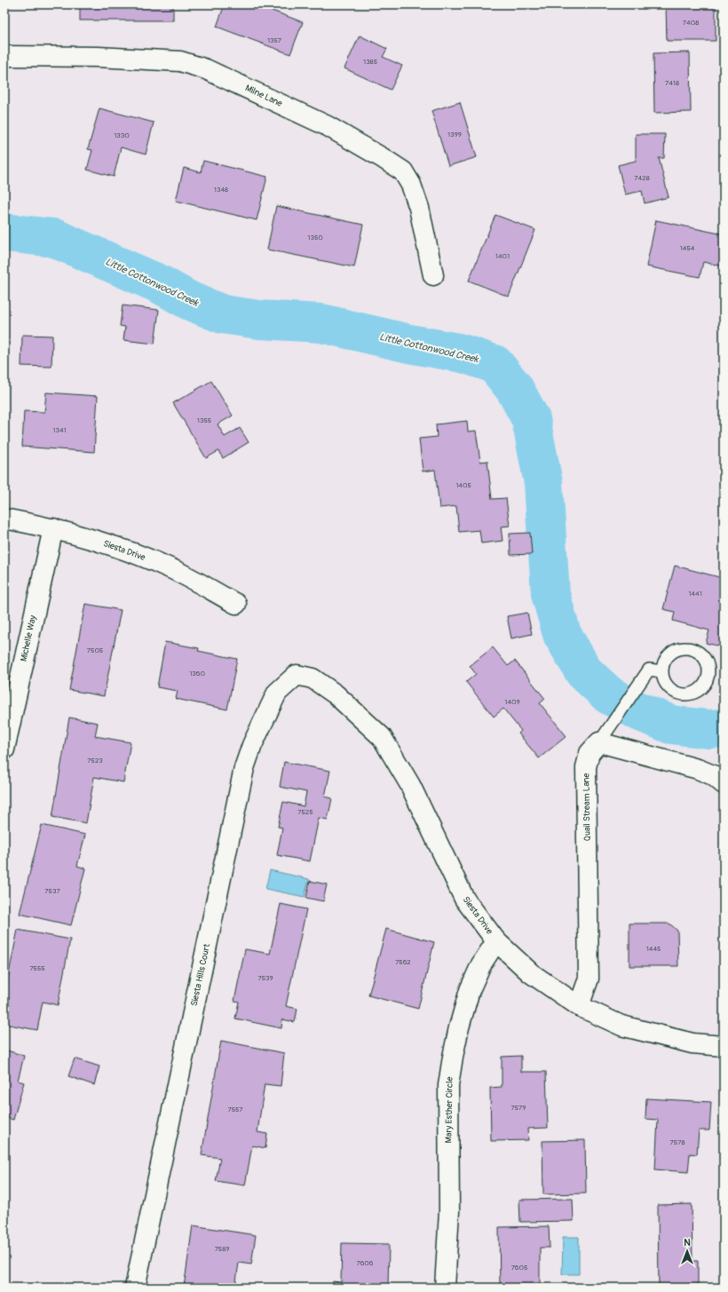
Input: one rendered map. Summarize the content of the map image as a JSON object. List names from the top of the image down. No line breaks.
{"streets":{"street":["Milne Lane","Siesta Drive","Michelle Way","Quail Stream Lane","Siesta Hills Court","Mary Esther Circle"]},"crossings":[["Siesta Drive","Michelle Way"],["Siesta Drive","Quail Stream Lane"],["Siesta Drive","Siesta Hills Court"],["Siesta Drive","Mary Esther Circle"]],"water":["Little Cottonwood Creek"],"house_numbers":["7408","1357","1385","7418","1399","1330","7428","1348","1350","1454","1401","1355","1341","1405","1441","7505","1360","1409","7523","7525","7537","1445","7562","7555","7539","7579","7557","7578","7589","7606","7605"],"north":"top"}
